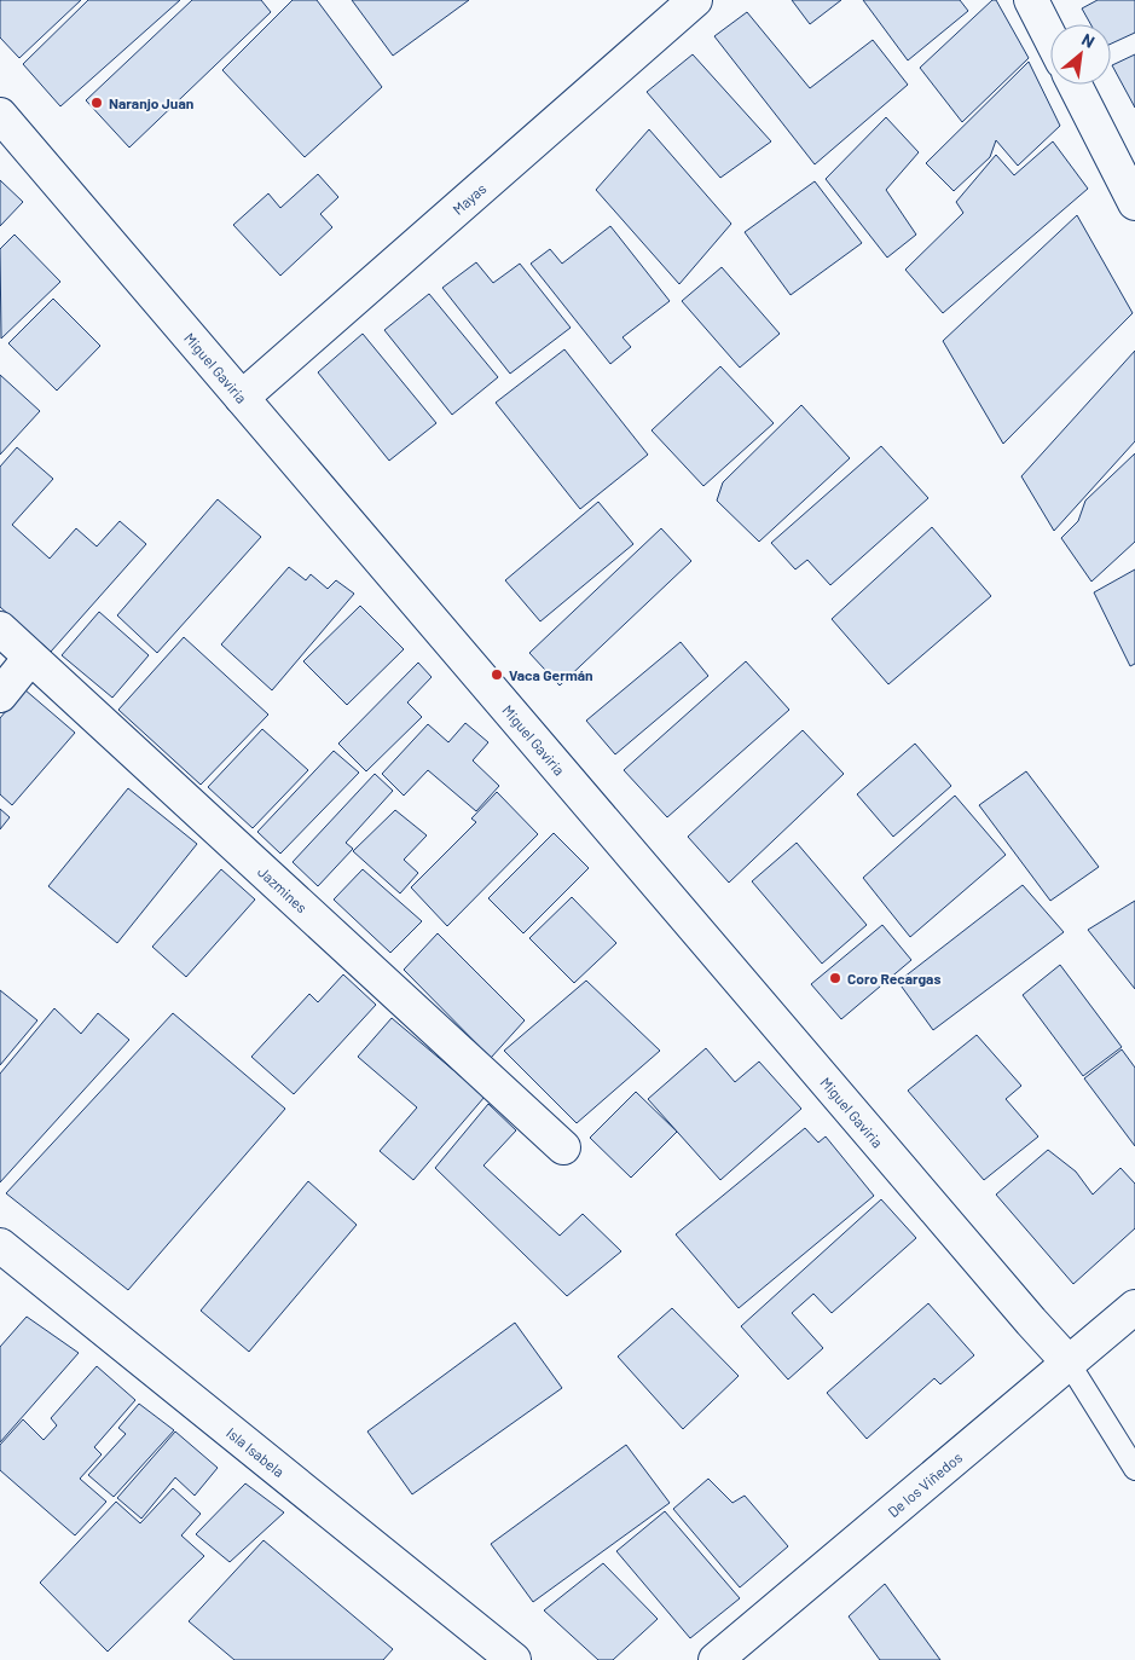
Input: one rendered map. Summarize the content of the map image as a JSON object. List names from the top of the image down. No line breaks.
{"streets":{"street":["Mayas","Miguel Gaviria","Jazmines","Isla Isabela","De los Viñedos"]},"crossings":[["Mayas","Miguel Gaviria"],["Miguel Gaviria","De los Viñedos"]],"places":["Naranjo Juan","Vaca Germán","Coro Recargas"],"north":"top right"}
